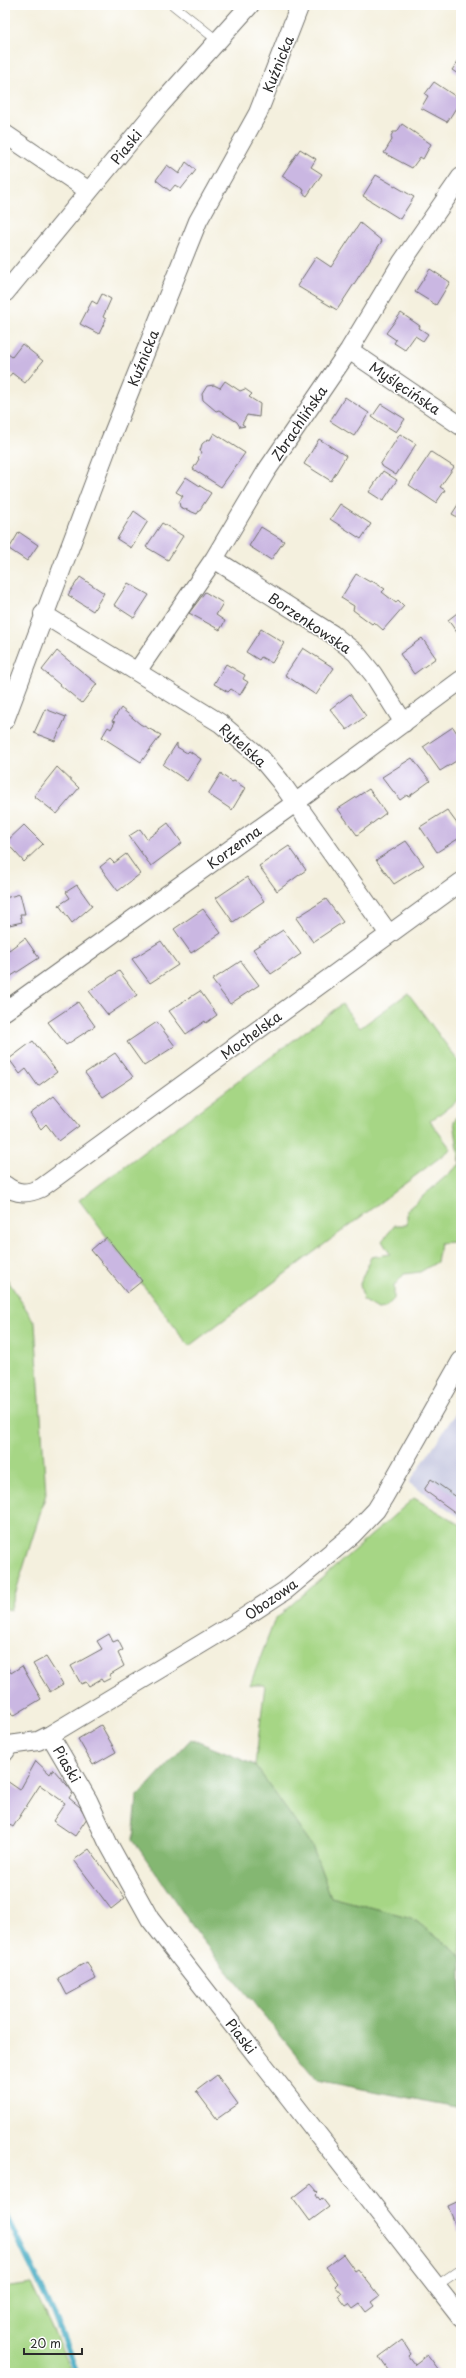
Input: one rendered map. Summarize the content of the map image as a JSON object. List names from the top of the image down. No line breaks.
{"streets":{"street":["Kuźnicka","Piaski","Myślęcińska","Zbrachlińska","Borzenkowska","Rytelska","Korzenna","Mochelska","Obozowa"]},"crossings":[["Kuźnicka","Rytelska"],["Piaski","Obozowa"],["Myślęcińska","Zbrachlińska"],["Zbrachlińska","Borzenkowska"],["Zbrachlińska","Rytelska"],["Borzenkowska","Korzenna"],["Rytelska","Korzenna"],["Rytelska","Mochelska"]],"scale_bar":"20 m"}
